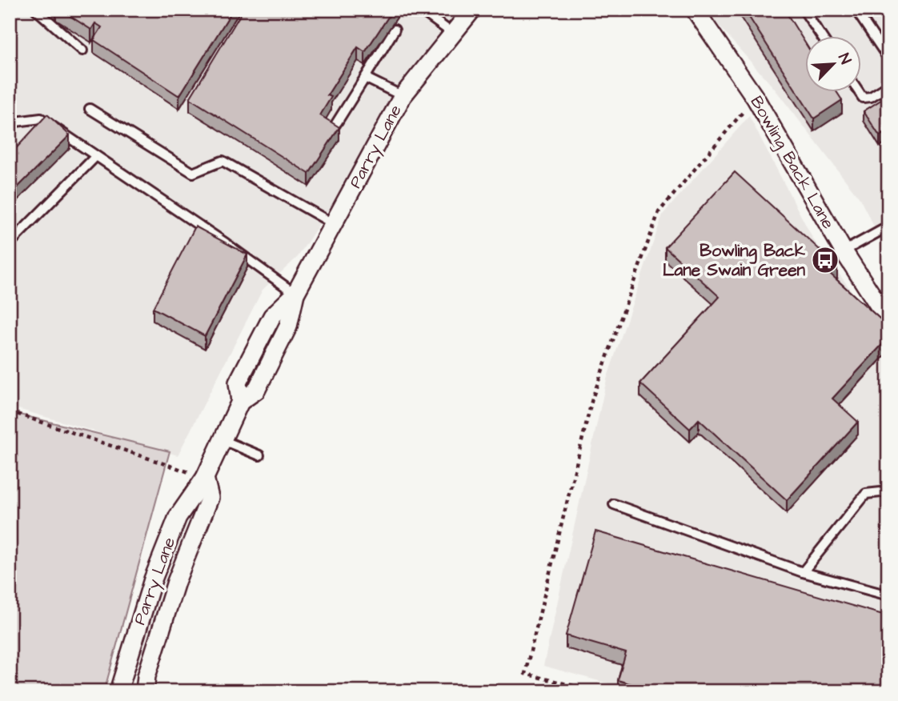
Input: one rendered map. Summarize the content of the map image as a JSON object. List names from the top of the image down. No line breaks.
{"streets":{"street":["Parry Lane","Bowling Back Lane"]},"places":{"bus stop":["Bowling Back Lane Swain Green"]},"north":"top right"}
